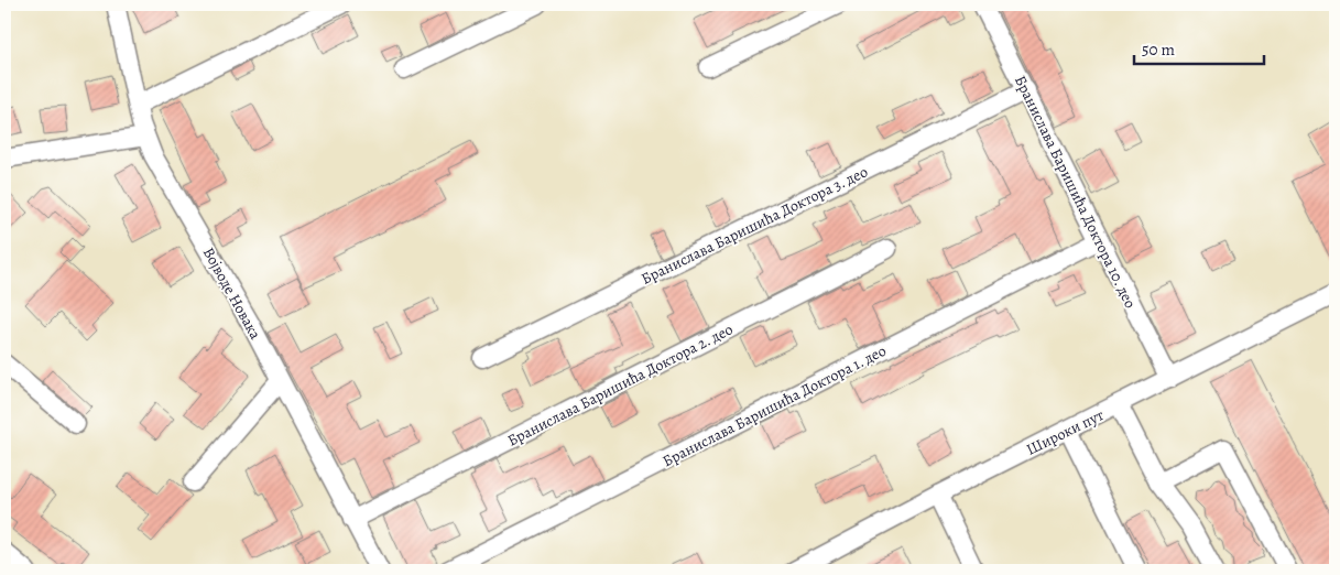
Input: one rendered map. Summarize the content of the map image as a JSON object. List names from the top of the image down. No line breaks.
{"streets":{"street":["Бранислава Баришића Доктора 10. део","Бранислава Баришића Доктора 3. део","Војводе Новака","Бранислава Баришића Доктора 2. део","Бранислава Баришића Доктора 1. део","Широки пут"]},"crossings":[["Бранислава Баришића Доктора 10. део","Бранислава Баришића Доктора 3. део"],["Бранислава Баришића Доктора 10. део","Бранислава Баришића Доктора 1. део"],["Бранислава Баришића Доктора 10. део","Широки пут"],["Војводе Новака","Бранислава Баришића Доктора 2. део"]],"scale_bar":"50 m"}
